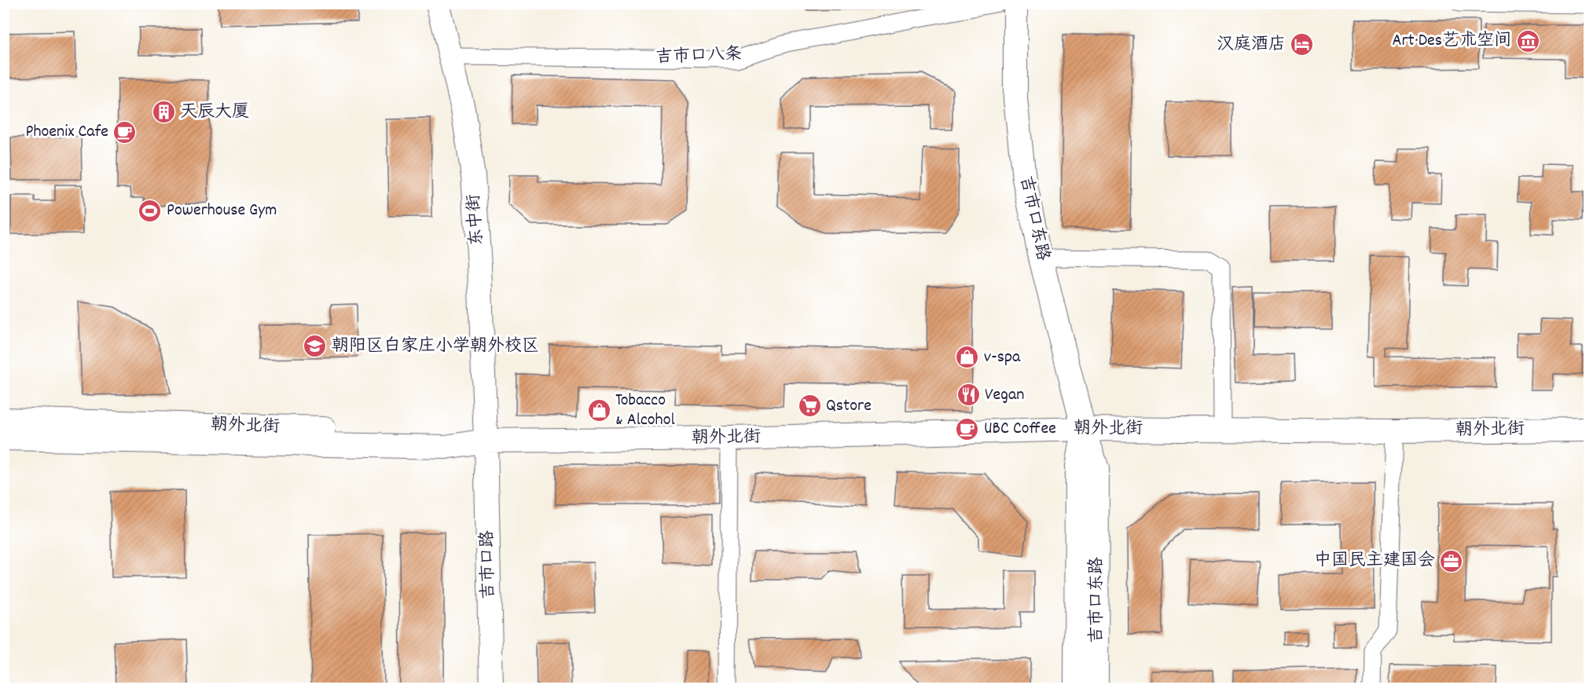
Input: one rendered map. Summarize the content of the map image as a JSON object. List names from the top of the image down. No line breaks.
{"streets":{"street":["吉市口八条","吉市口东路","东中街","朝外北街","吉市口路"]},"crossings":[["吉市口八条","东中街"],["吉市口东路","朝外北街"],["东中街","朝外北街"],["东中街","吉市口路"],["朝外北街","吉市口路"]],"places":{"museum":["Art·Des艺术空间"],"hotel":["汉庭酒店"],"building":["天辰大厦"],"cafe":["Phoenix Cafe","UBC Coffee"],"sports":["Powerhouse Gym"],"school or university":["朝阳区白家庄小学朝外校区"],"shop":["v-spa","Tobacco & Alcohol"],"restaurant":["Vegan"],"supermarket":["Qstore"],"office":["中国民主建国会"]}}
